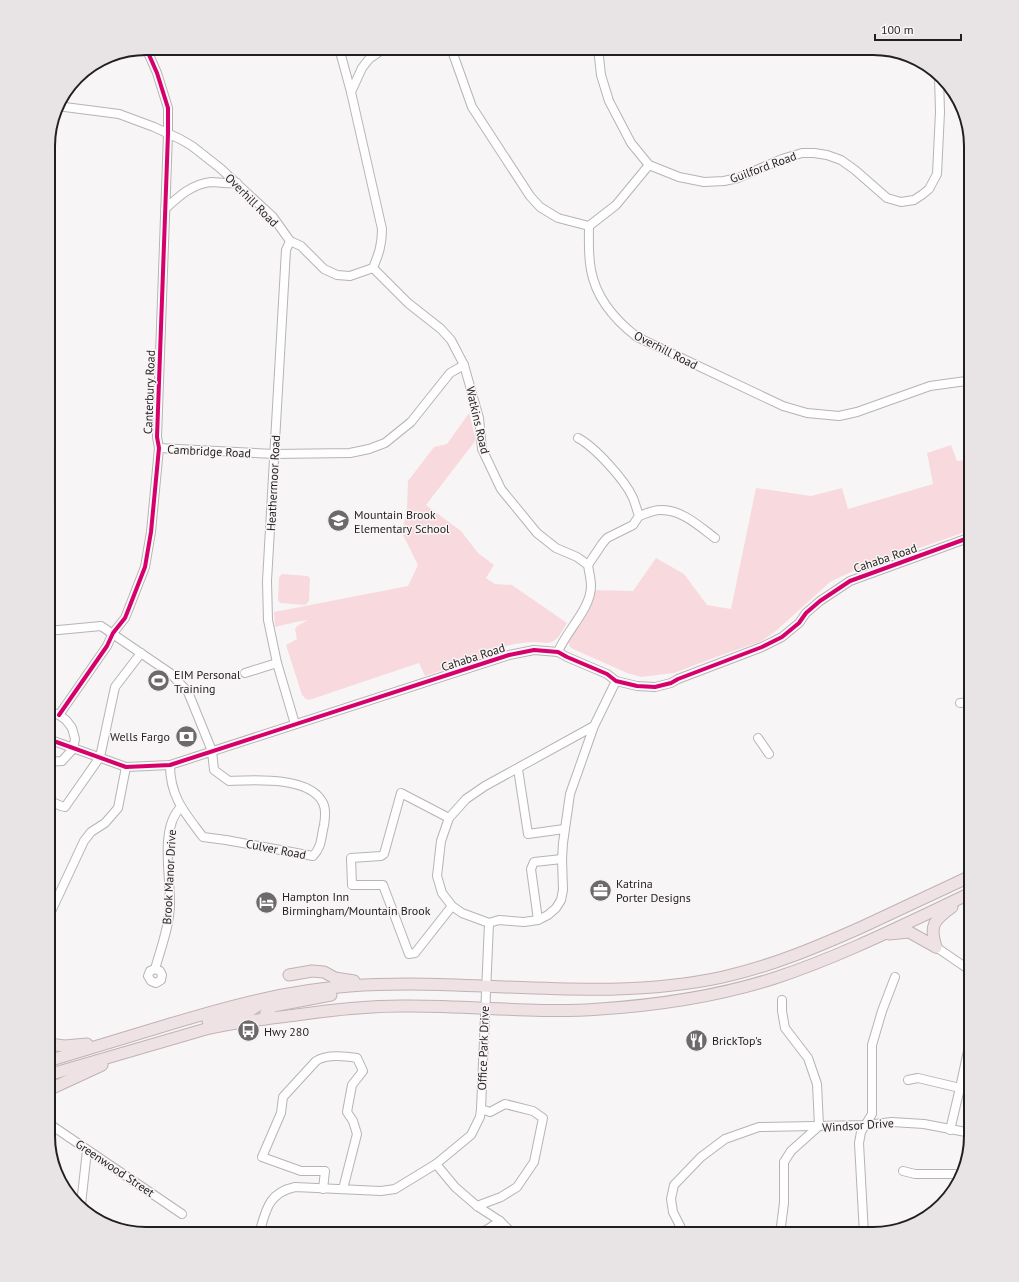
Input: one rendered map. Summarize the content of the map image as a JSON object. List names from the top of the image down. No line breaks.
{"streets":{"street":["Guilford Road","Overhill Road","Canterbury Road","Watkins Road","Cambridge Road","Heathermoor Road","Cahaba Road","Culver Road","Brook Manor Drive","Office Park Drive","Windsor Drive","Greenwood Street"]},"crossings":[["Overhill Road","Canterbury Road"],["Overhill Road","Watkins Road"],["Overhill Road","Heathermoor Road"],["Canterbury Road","Cambridge Road"],["Canterbury Road","Culver Road"],["Watkins Road","Cambridge Road"],["Cambridge Road","Heathermoor Road"],["Heathermoor Road","Cahaba Road"],["Cahaba Road","Culver Road"],["Culver Road","Brook Manor Drive"]],"places":{"school or university":["Mountain Brook Elementary School"],"sports":["EIM Personal Training"],"bank":["Wells Fargo"],"office":["Katrina Porter Designs"],"hotel":["Hampton Inn Birmingham/Mountain Brook"],"bus stop":["Hwy 280"],"restaurant":["BrickTop's"]},"scale_bar":"100 m"}
